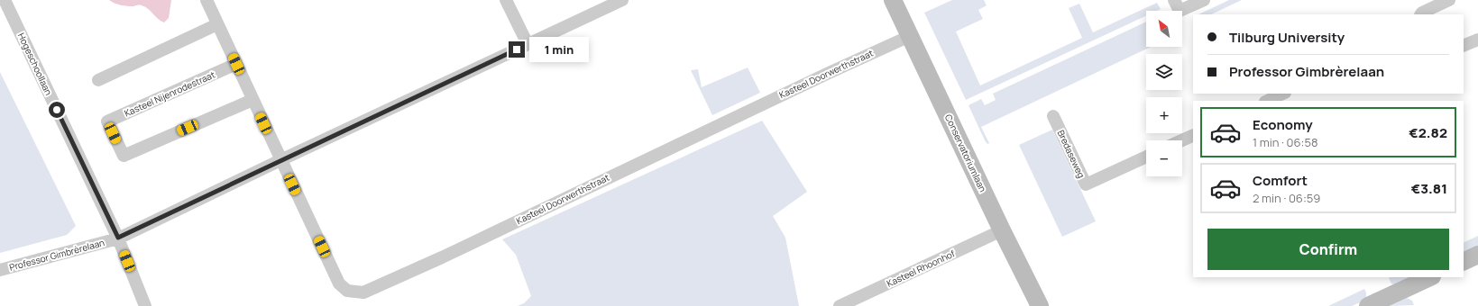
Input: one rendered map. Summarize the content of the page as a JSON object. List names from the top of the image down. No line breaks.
{"streets":{"street":["Hogeschoollaan","Kasteel Doorwerthstraat","Kasteel Nijenrodestraat","Conservatoriumlaan","Bredaseweg","Professor Gimbrèrelaan","Kasteel Rhoonhof"]},"crossings":[["Hogeschoollaan","Professor Gimbrèrelaan"],["Kasteel Doorwerthstraat","Conservatoriumlaan"],["Kasteel Doorwerthstraat","Professor Gimbrèrelaan"],["Conservatoriumlaan","Kasteel Rhoonhof"]],"north":"top left","page":{"map_buttons":["+","−"],"banner":["Tilburg University","Professor Gimbrèrelaan"],"bubble":"1 min","list":[{"name":"Economy","note":"1 min · 06:58","value":"€2.82"},{"name":"Comfort","note":"2 min · 06:59","value":"€3.81"}],"buttons":"Confirm"}}
